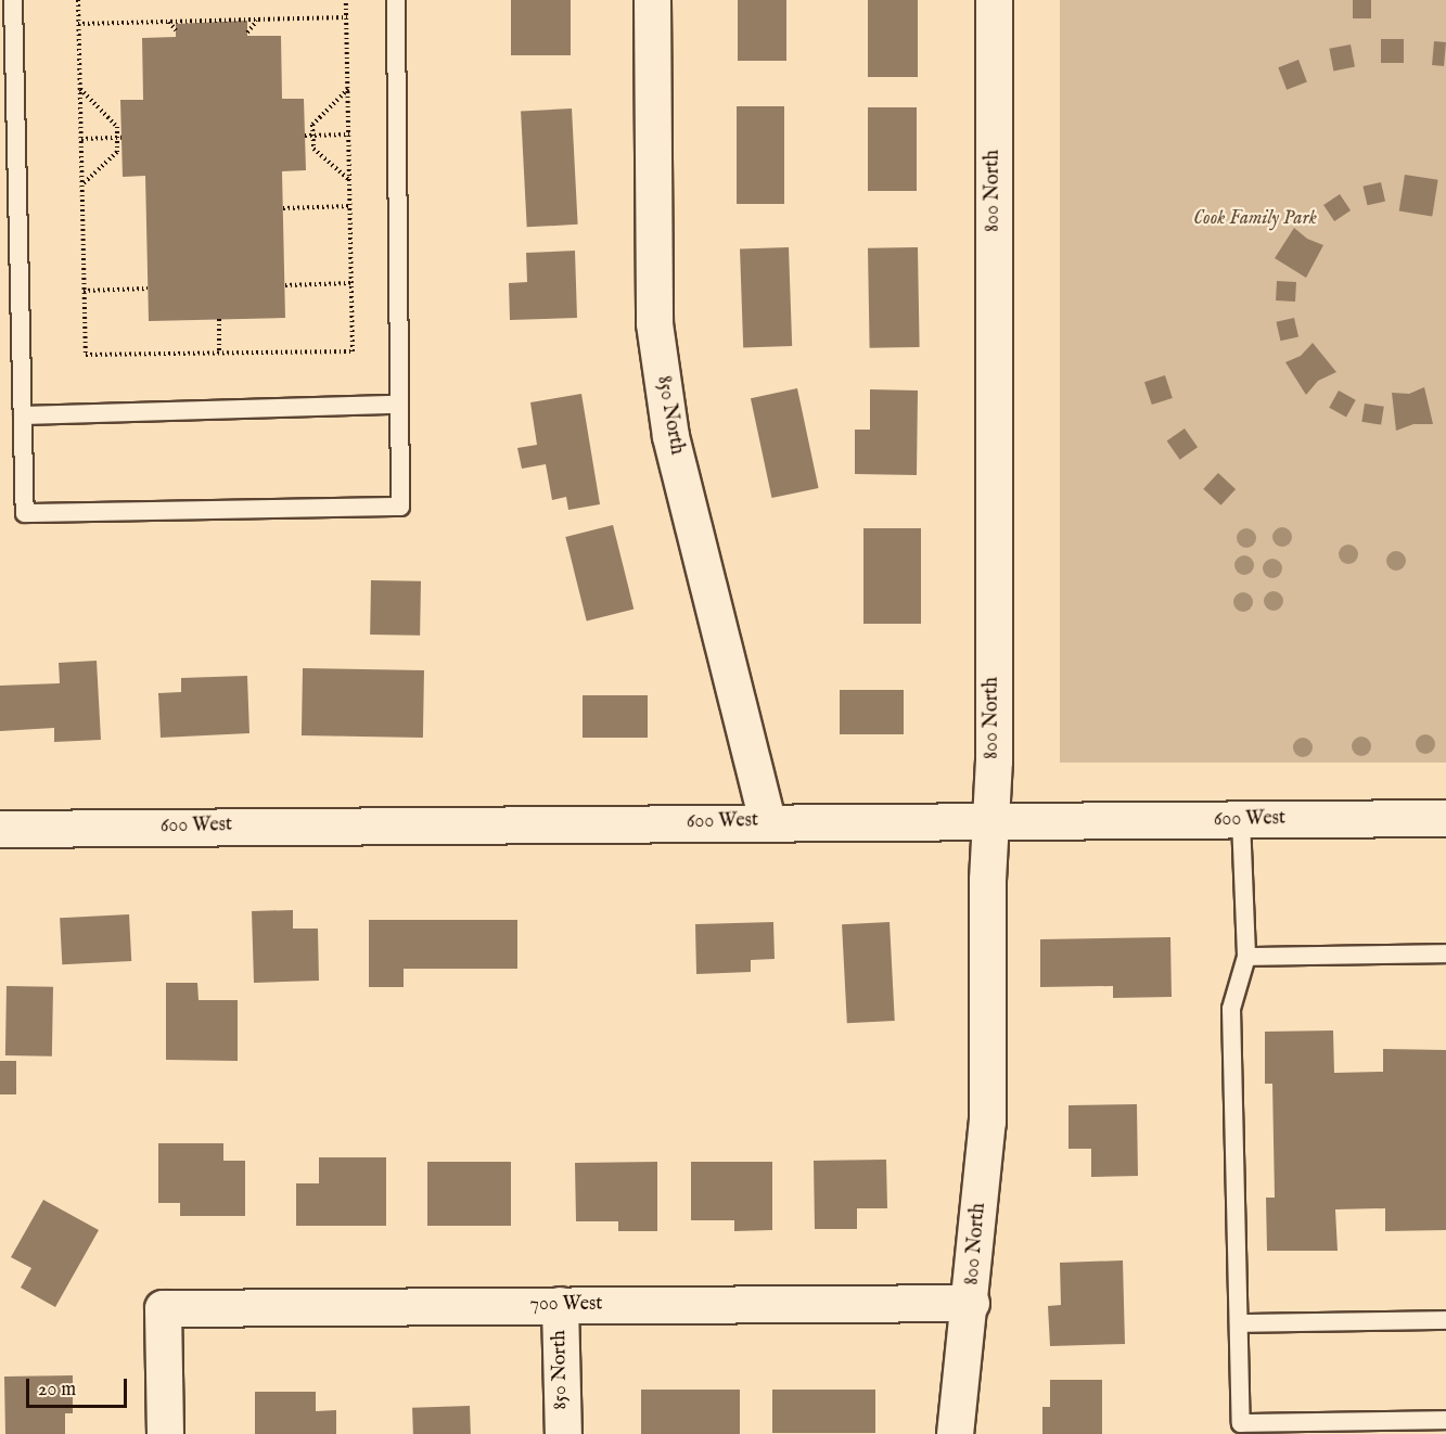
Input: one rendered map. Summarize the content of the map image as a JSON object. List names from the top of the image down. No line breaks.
{"streets":{"street":["800 North","850 North","600 West","700 West"]},"crossings":[["800 North","600 West"],["800 North","700 West"],["850 North","600 West"],["850 North","700 West"]],"parks":["Cook Family Park"],"scale_bar":"20 m"}
